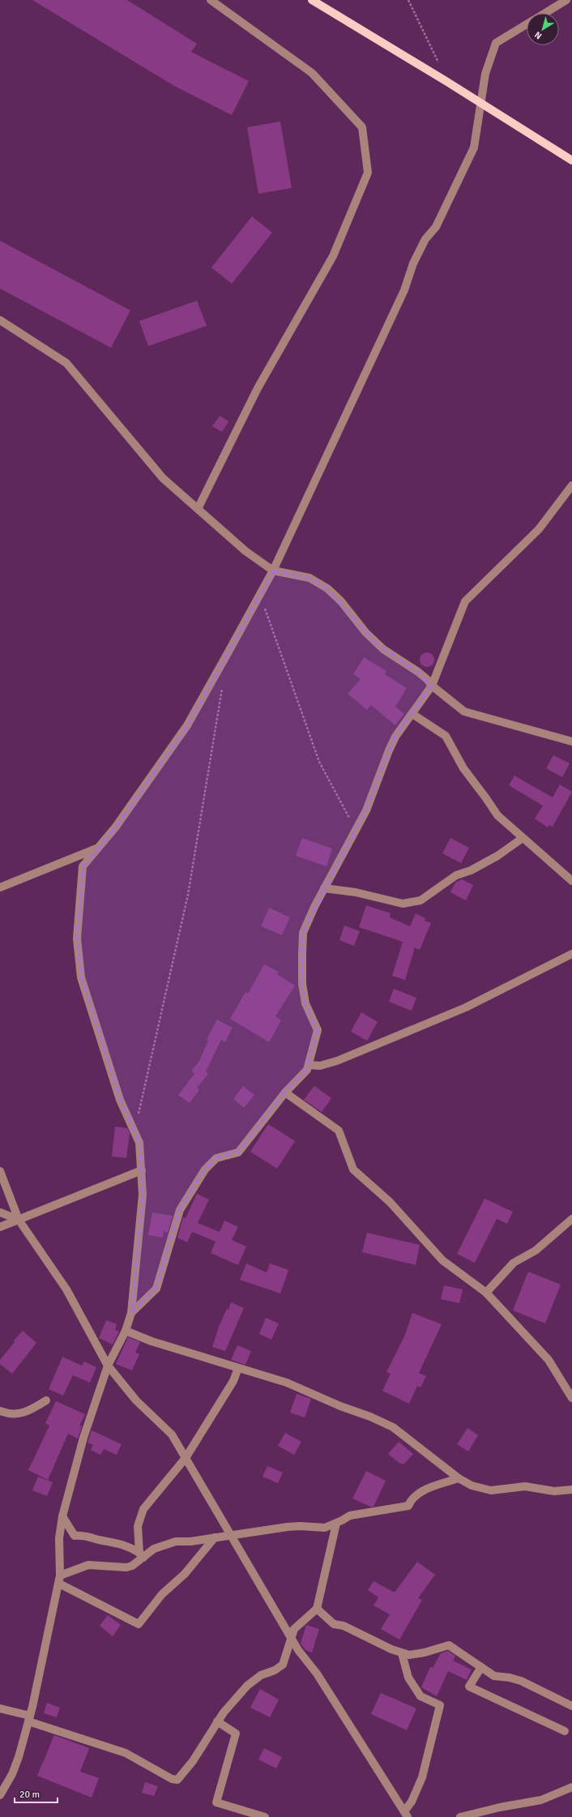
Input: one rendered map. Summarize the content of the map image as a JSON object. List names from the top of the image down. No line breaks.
{"scale_bar":"20 m","north":"bottom left"}
